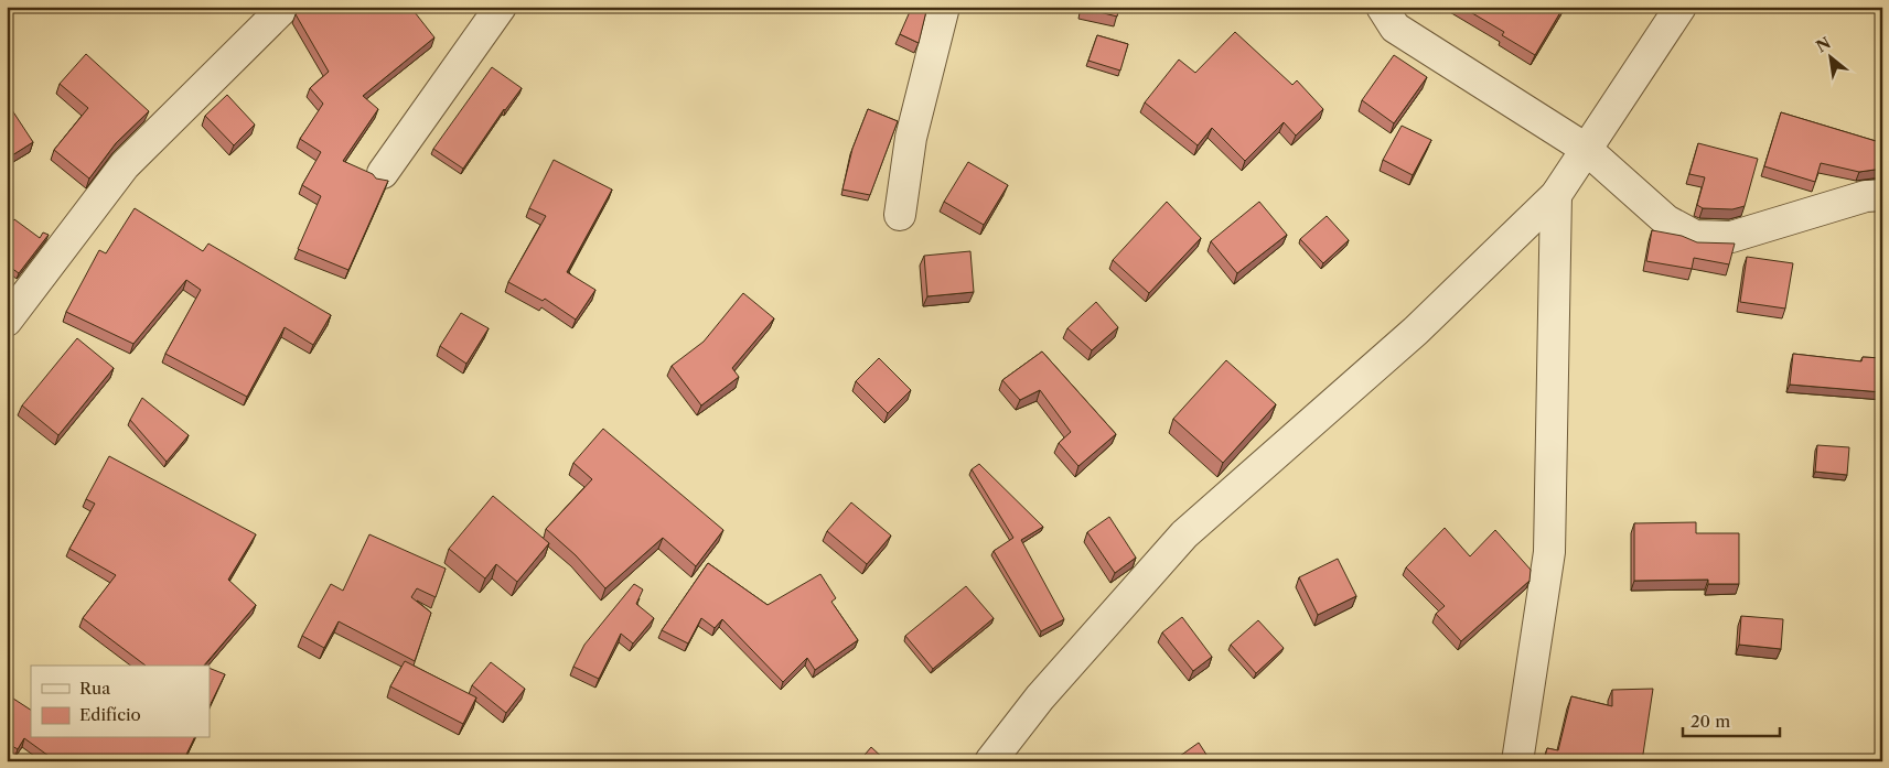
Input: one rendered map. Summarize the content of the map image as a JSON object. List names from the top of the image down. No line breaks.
{"legend":["Rua","Edifício"],"scale_bar":"20 m","north":"top left"}
